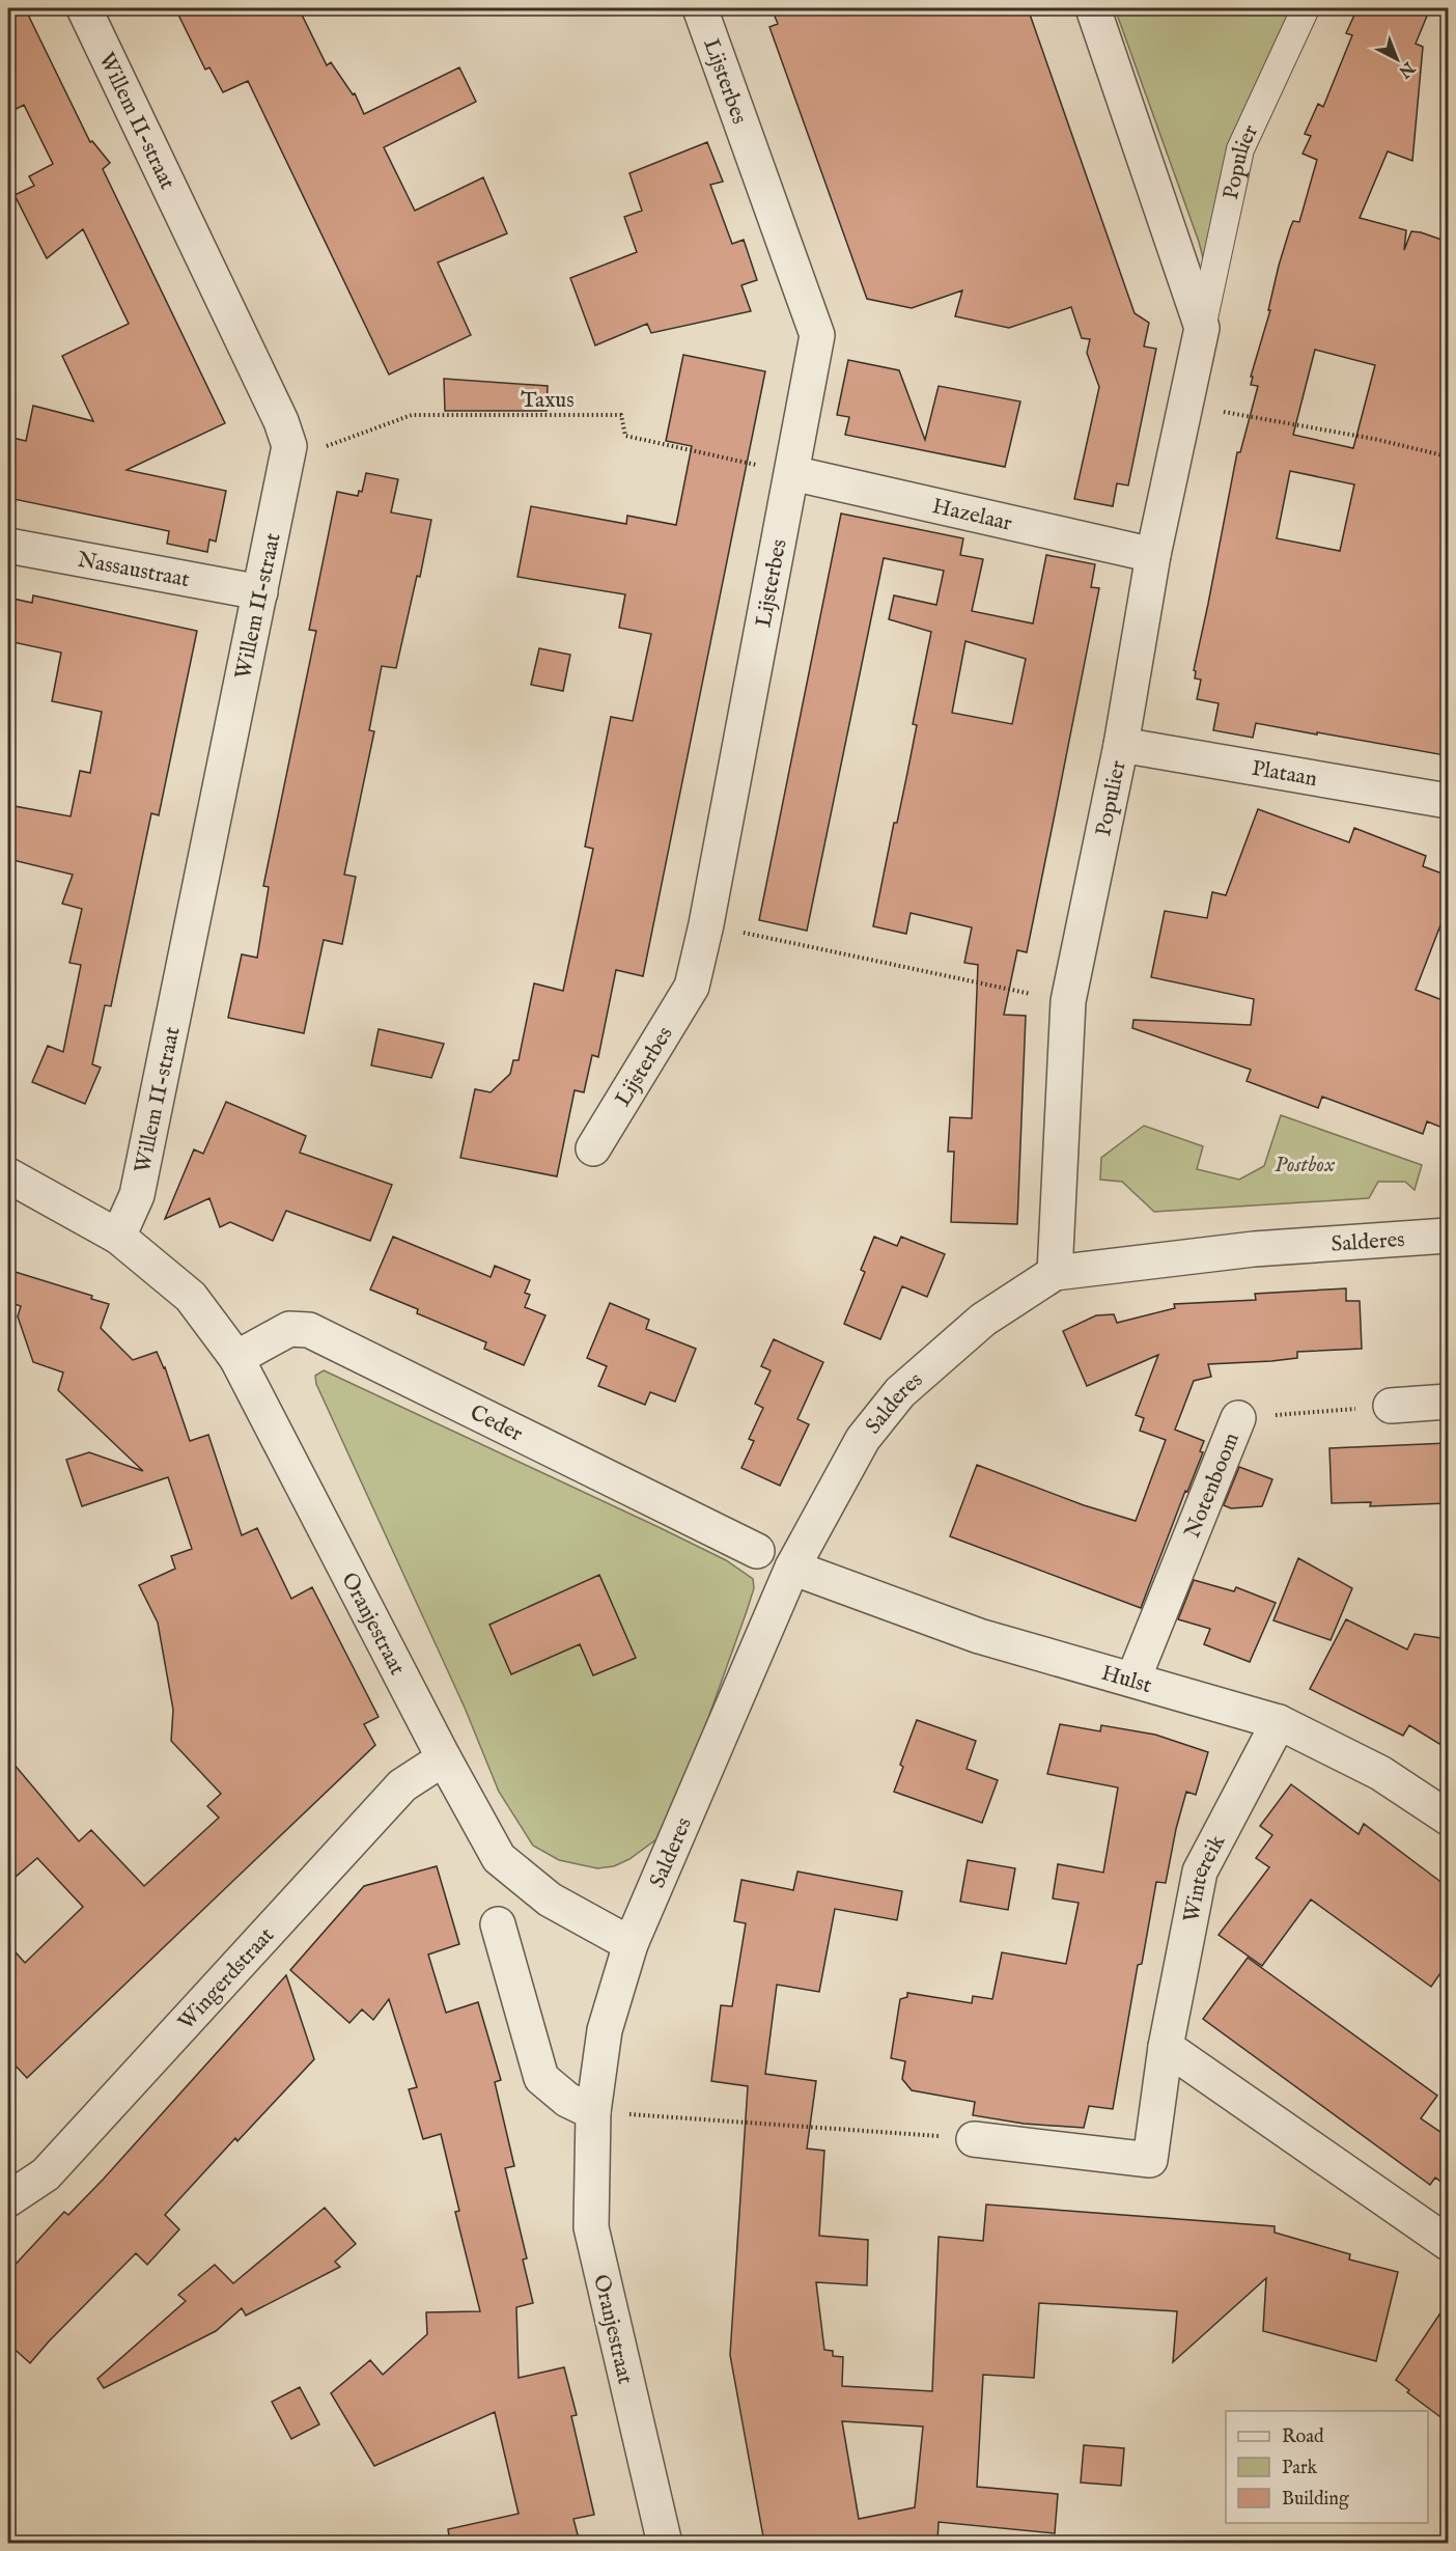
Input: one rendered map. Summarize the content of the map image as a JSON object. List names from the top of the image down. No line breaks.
{"streets":{"street":["Lijsterbes","Willem II-straat","Populier","Hazelaar","Nassaustraat","Plataan","Salderes","Ceder","Notenboom","Oranjestraat","Hulst","Wintereik","Wingerdstraat"],"path":["Taxus"]},"crossings":[["Lijsterbes","Taxus"],["Lijsterbes","Hazelaar"],["Willem II-straat","Taxus"],["Willem II-straat","Nassaustraat"],["Willem II-straat","Oranjestraat"],["Populier","Hazelaar"],["Populier","Plataan"],["Populier","Salderes"],["Taxus","Hazelaar"],["Salderes","Oranjestraat"],["Salderes","Hulst"],["Ceder","Oranjestraat"],["Notenboom","Hulst"],["Oranjestraat","Wingerdstraat"],["Hulst","Wintereik"]],"parks":["Postbox"],"legend":["Road","Park","Building"],"north":"bottom right"}
